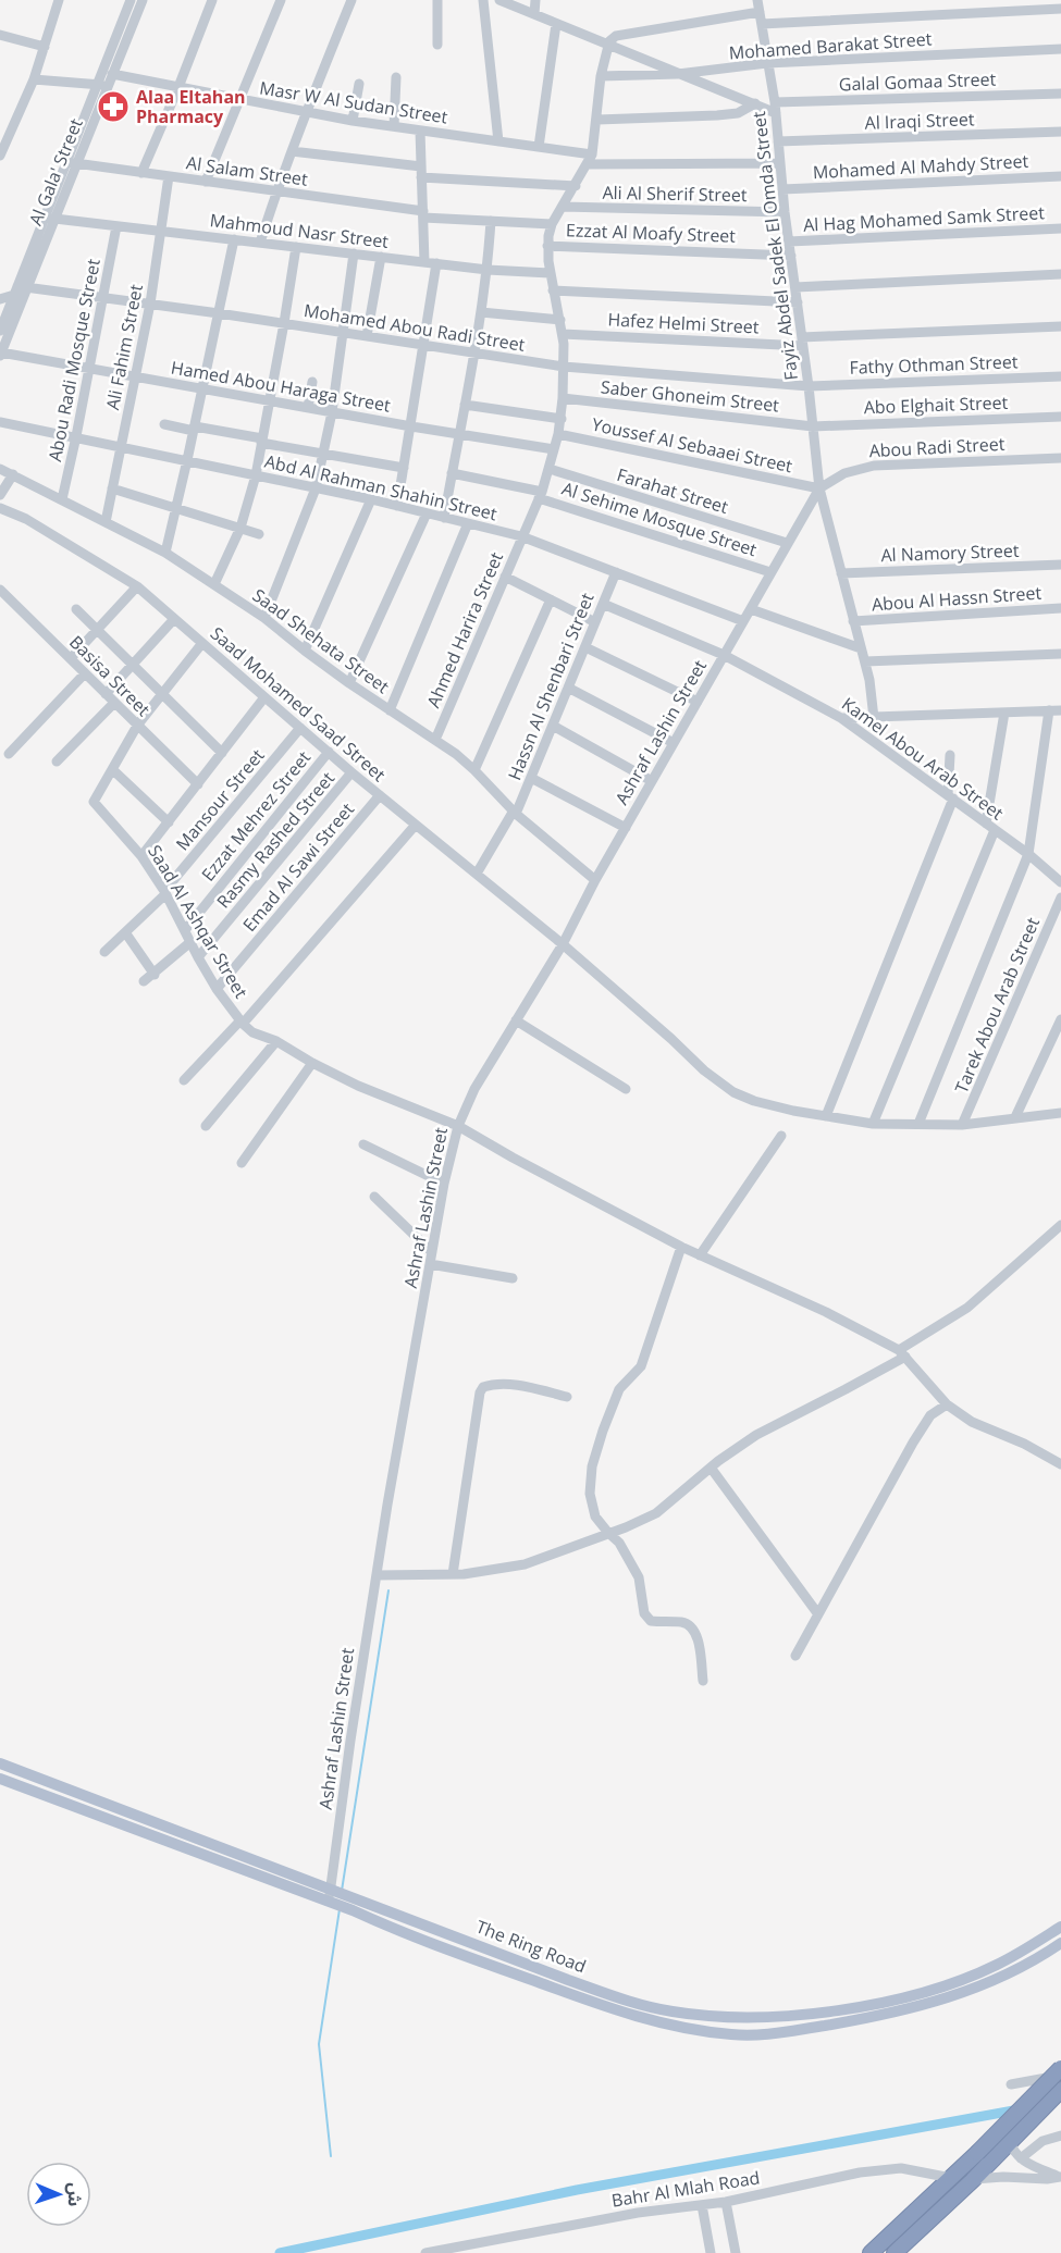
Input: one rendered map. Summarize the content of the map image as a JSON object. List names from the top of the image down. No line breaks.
{"streets":{"main road":["The Ring Road"],"street":["Mohamed Barakat Street","Galal Gomaa Street","Masr W Al Sudan Street","Al Iraqi Street","Mohamed Al Mahdy Street","Al Salam Street","Al Gala' Street","Ali Al Sherif Street","Al Hag Mohamed Samk Street","Mahmoud Nasr Street","Ezzat Al Moafy Street","Fayiz Abdel Sadek El Omda Street","Hafez Helmi Street","Mohamed Abou Radi Street","Ali Fahim Street","Abou Radi Mosque Street","Fathy Othman Street","Hamed Abou Haraga Street","Saber Ghoneim Street","Abo Elghait Street","Youssef Al Sebaaei Street","Abou Radi Street","Abd Al Rahman Shahin Street","Farahat Street","Al Sehime Mosque Street","Al Namory Street","Abou Al Hassn Street","Ahmed Harira Street","Saad Shehata Street","Basisa Street","Hassn Al Shenbari Street","Saad Mohamed Saad Street","Ashraf Lashin Street","Kamel Abou Arab Street","Mansour Street","Ezzat Mehrez Street","Rasmy Rashed Street","Emad Al Sawi Street","Saad Al Ashqar Street","Tarek Abou Arab Street","Bahr Al Mlah Road"]},"crossings":[["Mohamed Barakat Street","Fayiz Abdel Sadek El Omda Street"],["Mohamed Barakat Street","Ahmed Harira Street"],["Galal Gomaa Street","Fayiz Abdel Sadek El Omda Street"],["Masr W Al Sudan Street","Al Gala' Street"],["Masr W Al Sudan Street","Fayiz Abdel Sadek El Omda Street"],["Masr W Al Sudan Street","Ahmed Harira Street"],["Al Iraqi Street","Fayiz Abdel Sadek El Omda Street"],["Mohamed Al Mahdy Street","Fayiz Abdel Sadek El Omda Street"],["Al Salam Street","Al Gala' Street"],["Al Salam Street","Ali Fahim Street"],["Al Salam Street","Ahmed Harira Street"],["Al Gala' Street","Mahmoud Nasr Street"],["Al Gala' Street","Mohamed Abou Radi Street"],["Al Gala' Street","Hamed Abou Haraga Street"],["Ali Al Sherif Street","Fayiz Abdel Sadek El Omda Street"],["Ali Al Sherif Street","Ahmed Harira Street"],["Al Hag Mohamed Samk Street","Fayiz Abdel Sadek El Omda Street"],["Mahmoud Nasr Street","Ali Fahim Street"],["Mahmoud Nasr Street","Abou Radi Mosque Street"],["Mahmoud Nasr Street","Ahmed Harira Street"],["Ezzat Al Moafy Street","Fayiz Abdel Sadek El Omda Street"],["Ezzat Al Moafy Street","Ahmed Harira Street"],["Fayiz Abdel Sadek El Omda Street","Hafez Helmi Street"],["Fayiz Abdel Sadek El Omda Street","Mohamed Abou Radi Street"],["Fayiz Abdel Sadek El Omda Street","Fathy Othman Street"],["Fayiz Abdel Sadek El Omda Street","Saber Ghoneim Street"],["Fayiz Abdel Sadek El Omda Street","Abo Elghait Street"],["Fayiz Abdel Sadek El Omda Street","Youssef Al Sebaaei Street"],["Fayiz Abdel Sadek El Omda Street","Abou Radi Street"],["Fayiz Abdel Sadek El Omda Street","Al Namory Street"],["Fayiz Abdel Sadek El Omda Street","Abou Al Hassn Street"],["Fayiz Abdel Sadek El Omda Street","Ashraf Lashin Street"],["Hafez Helmi Street","Ahmed Harira Street"],["Mohamed Abou Radi Street","Ali Fahim Street"],["Mohamed Abou Radi Street","Abou Radi Mosque Street"],["Mohamed Abou Radi Street","Fathy Othman Street"],["Mohamed Abou Radi Street","Ahmed Harira Street"],["Ali Fahim Street","Hamed Abou Haraga Street"],["Ali Fahim Street","Abd Al Rahman Shahin Street"],["Ali Fahim Street","Saad Shehata Street"],["Abou Radi Mosque Street","Hamed Abou Haraga Street"],["Abou Radi Mosque Street","Abd Al Rahman Shahin Street"],["Abou Radi Mosque Street","Saad Shehata Street"],["Hamed Abou Haraga Street","Ahmed Harira Street"],["Saber Ghoneim Street","Abo Elghait Street"],["Saber Ghoneim Street","Ahmed Harira Street"],["Youssef Al Sebaaei Street","Abou Radi Street"],["Youssef Al Sebaaei Street","Ahmed Harira Street"],["Youssef Al Sebaaei Street","Ashraf Lashin Street"],["Abou Radi Street","Ashraf Lashin Street"],["Abd Al Rahman Shahin Street","Ahmed Harira Street"],["Abd Al Rahman Shahin Street","Hassn Al Shenbari Street"],["Abd Al Rahman Shahin Street","Ashraf Lashin Street"],["Farahat Street","Ahmed Harira Street"],["Farahat Street","Ashraf Lashin Street"],["Al Sehime Mosque Street","Ahmed Harira Street"],["Al Sehime Mosque Street","Ashraf Lashin Street"],["Ahmed Harira Street","Saad Shehata Street"],["Saad Shehata Street","Hassn Al Shenbari Street"],["Saad Shehata Street","Ashraf Lashin Street"],["Hassn Al Shenbari Street","Saad Mohamed Saad Street"],["Hassn Al Shenbari Street","Kamel Abou Arab Street"],["Saad Mohamed Saad Street","Ashraf Lashin Street"],["Saad Mohamed Saad Street","Mansour Street"],["Saad Mohamed Saad Street","Ezzat Mehrez Street"],["Saad Mohamed Saad Street","Rasmy Rashed Street"],["Saad Mohamed Saad Street","Emad Al Sawi Street"],["Saad Mohamed Saad Street","Tarek Abou Arab Street"],["Ashraf Lashin Street","Kamel Abou Arab Street"],["Ashraf Lashin Street","Saad Al Ashqar Street"],["Ashraf Lashin Street","The Ring Road"],["Mansour Street","Saad Al Ashqar Street"],["Ezzat Mehrez Street","Saad Al Ashqar Street"],["Rasmy Rashed Street","Saad Al Ashqar Street"],["Emad Al Sawi Street","Saad Al Ashqar Street"]],"places":{"pharmacy":["Alaa Eltahan Pharmacy"]},"north":"right"}
